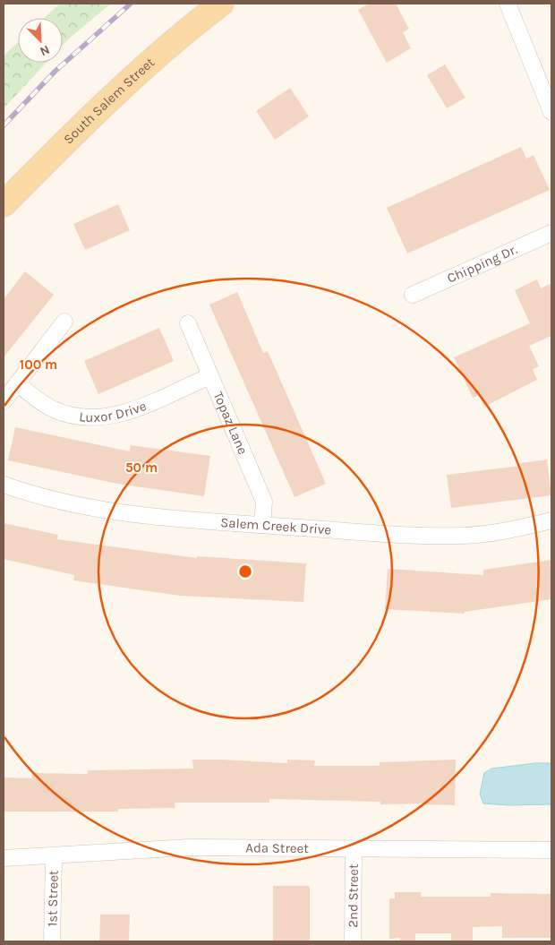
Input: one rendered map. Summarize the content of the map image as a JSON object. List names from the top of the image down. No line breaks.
{"streets":{"main road":["South Salem Street"],"street":["Chipping Dr.","Luxor Drive","Topaz Lane","Salem Creek Drive","Ada Street","2nd Street","1st Street"]},"crossings":[["Luxor Drive","Topaz Lane"],["Topaz Lane","Salem Creek Drive"],["Ada Street","2nd Street"],["Ada Street","1st Street"]],"north":"bottom right","rings":["100 m","50 m"]}
